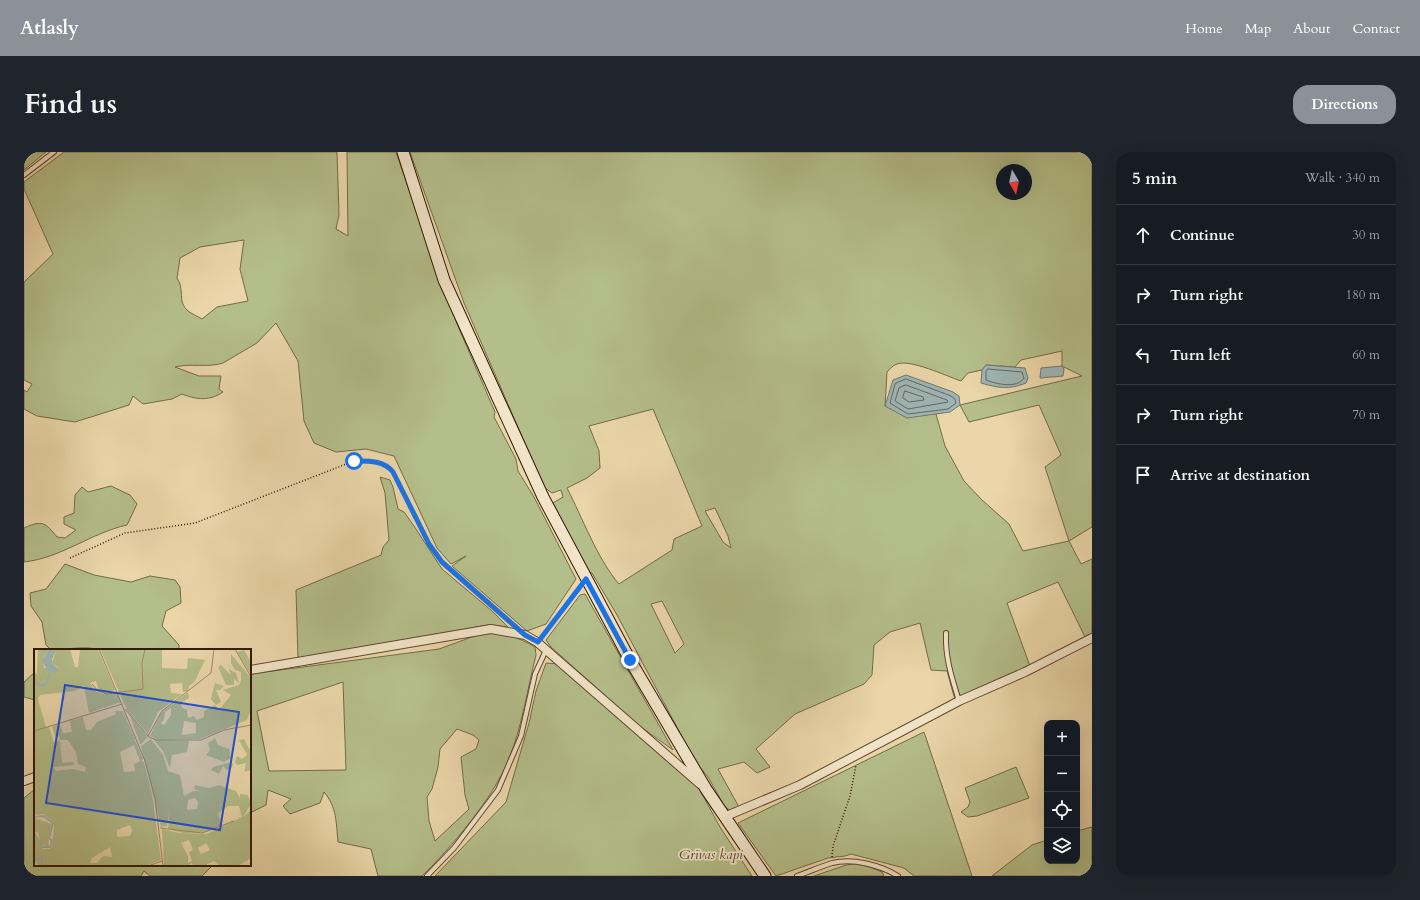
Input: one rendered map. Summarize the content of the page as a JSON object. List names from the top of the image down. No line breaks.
{"parks":["Grīvas kapi"],"north":"bottom","page":{"header":"Atlasly","nav":["Home","Map","About","Contact"],"title":"Find us","buttons":"Directions","heading":["5 min","Walk · 340 m"],"list":[["Continue","30 m"],["Turn right","180 m"],["Turn left","60 m"],["Turn right","70 m"],"Arrive at destination"],"map_buttons":["+","−"]}}
